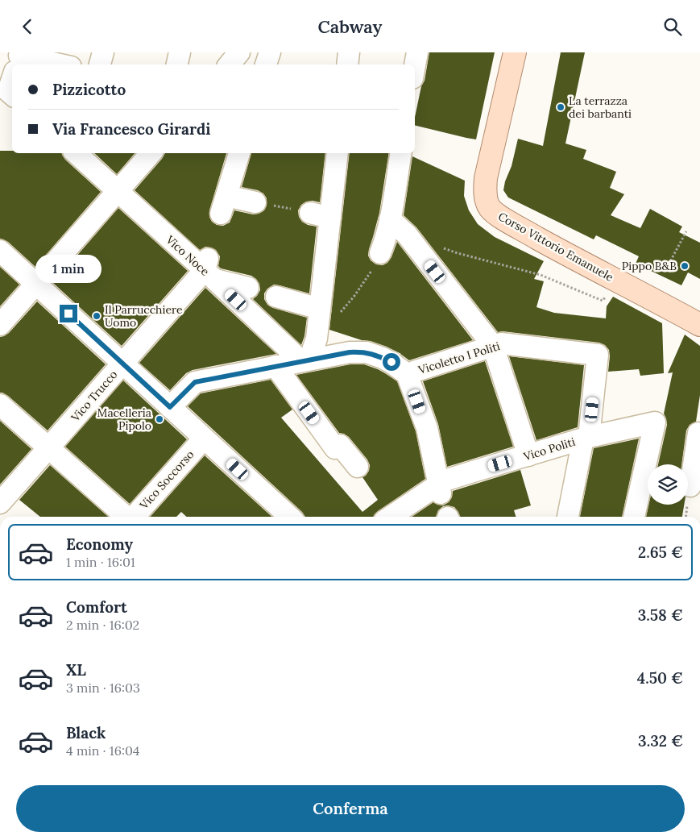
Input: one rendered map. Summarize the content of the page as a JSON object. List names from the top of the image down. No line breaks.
{"streets":{"main road":["Corso Vittorio Emanuele"],"street":["Vico Noce","Vicoletto I Politi","Vico Trucco","Vico Politi","Vico Soccorso"]},"crossings":[["Vico Noce","Vico Trucco"],["Vicoletto I Politi","Vico Politi"]],"places":["La terrazza dei barbanti","Pippo B&B","Il Parrucchiere Uomo","Macelleria Pipolo"],"page":{"header":"Cabway","banner":["Pizzicotto","Via Francesco Girardi"],"bubble":"1 min","list":[{"name":"Economy","note":"1 min · 16:01","value":"2.65 €"},{"name":"Comfort","note":"2 min · 16:02","value":"3.58 €"},{"name":"XL","note":"3 min · 16:03","value":"4.50 €"},{"name":"Black","note":"4 min · 16:04","value":"3.32 €"}],"buttons":"Conferma"}}
